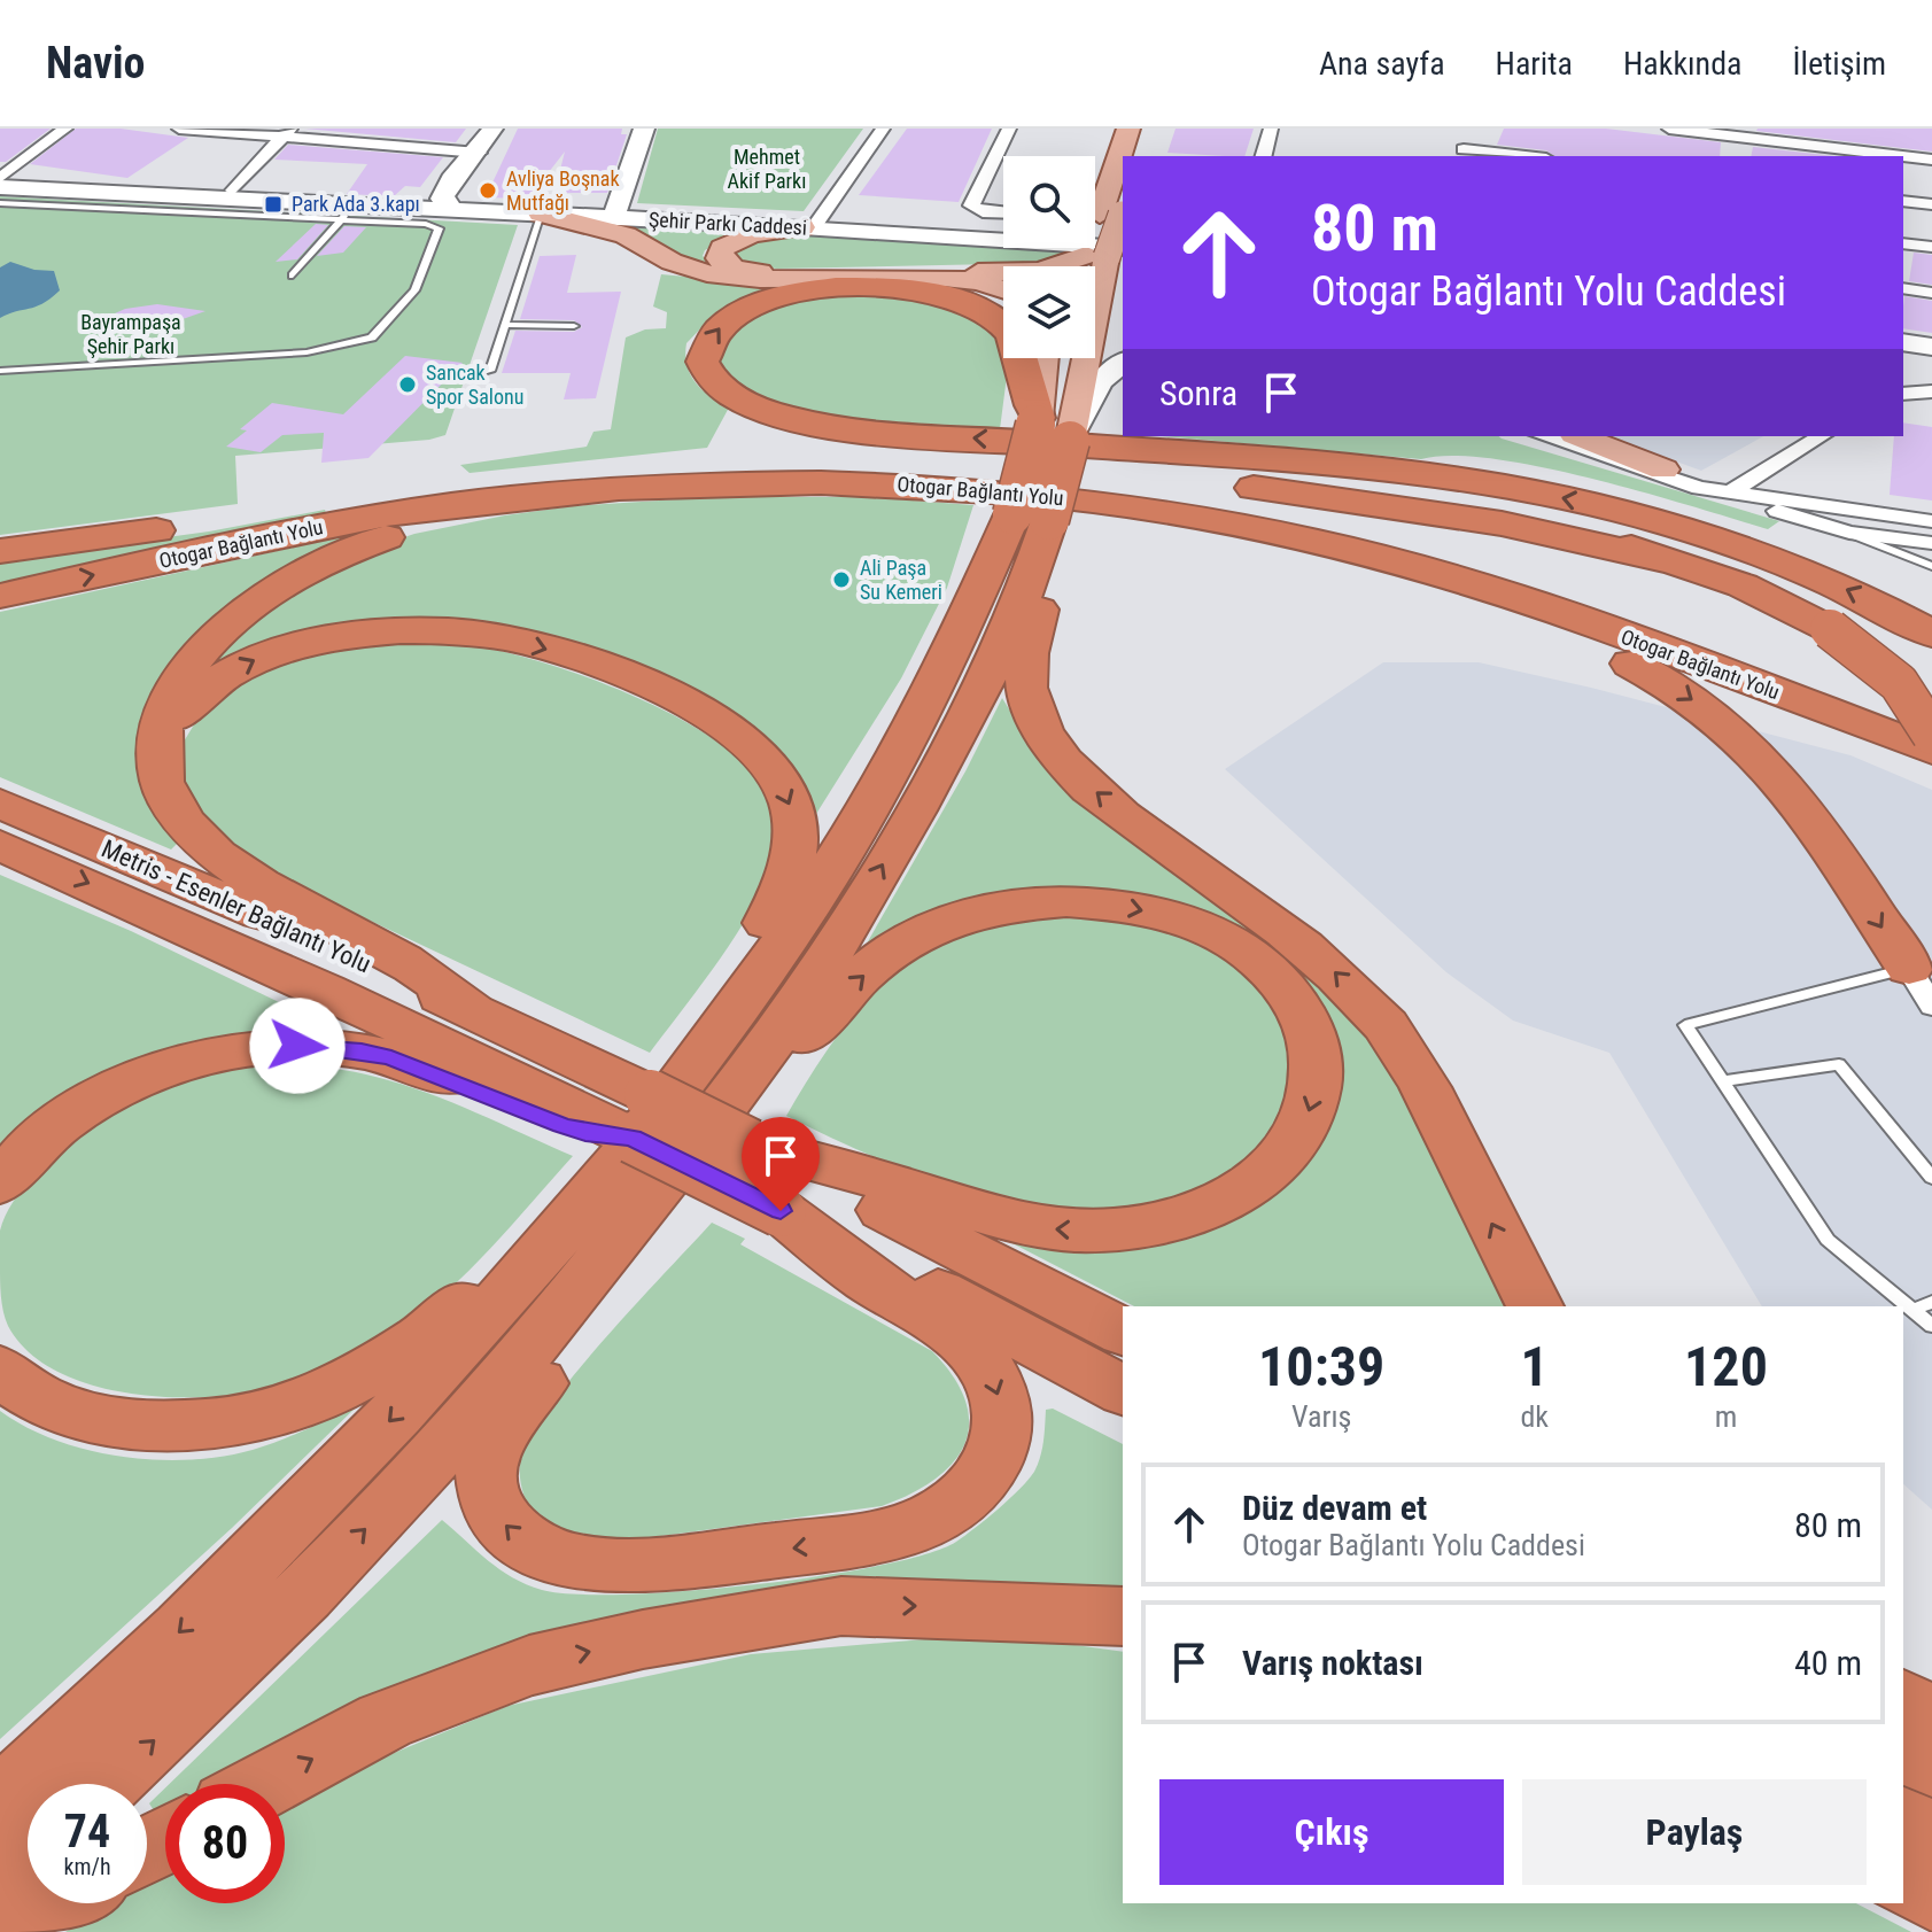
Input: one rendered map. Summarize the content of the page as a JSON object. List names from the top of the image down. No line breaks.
{"streets":{"highway":["Otogar Bağlantı Yolu","Metris - Esenler Bağlantı Yolu"],"main road":["Şehir Parkı Caddesi"]},"parks":["Mehmet Akif Parkı","Bayrampaşa Şehir Parkı"],"places":{"other":["Avliya Boşnak Mutfağı","Sancak Spor Salonu","Ali Paşa Su Kemeri"],"transit":["Park Ada 3.kapı"]},"page":{"header":"Navio","nav":["Ana sayfa","Harita","Hakkında","İletişim"],"turn":["80 m","Otogar Bağlantı Yolu Caddesi"],"then":"Sonra","eta":["10:39","Varış","1","dk","120","m"],"list":[{"name":"Düz devam et","note":"Otogar Bağlantı Yolu Caddesi","value":"80 m"},{"name":"Varış noktası","value":"40 m"}],"buttons":["Çıkış","Paylaş"],"speed":"74 km/h","limit":"80"}}
